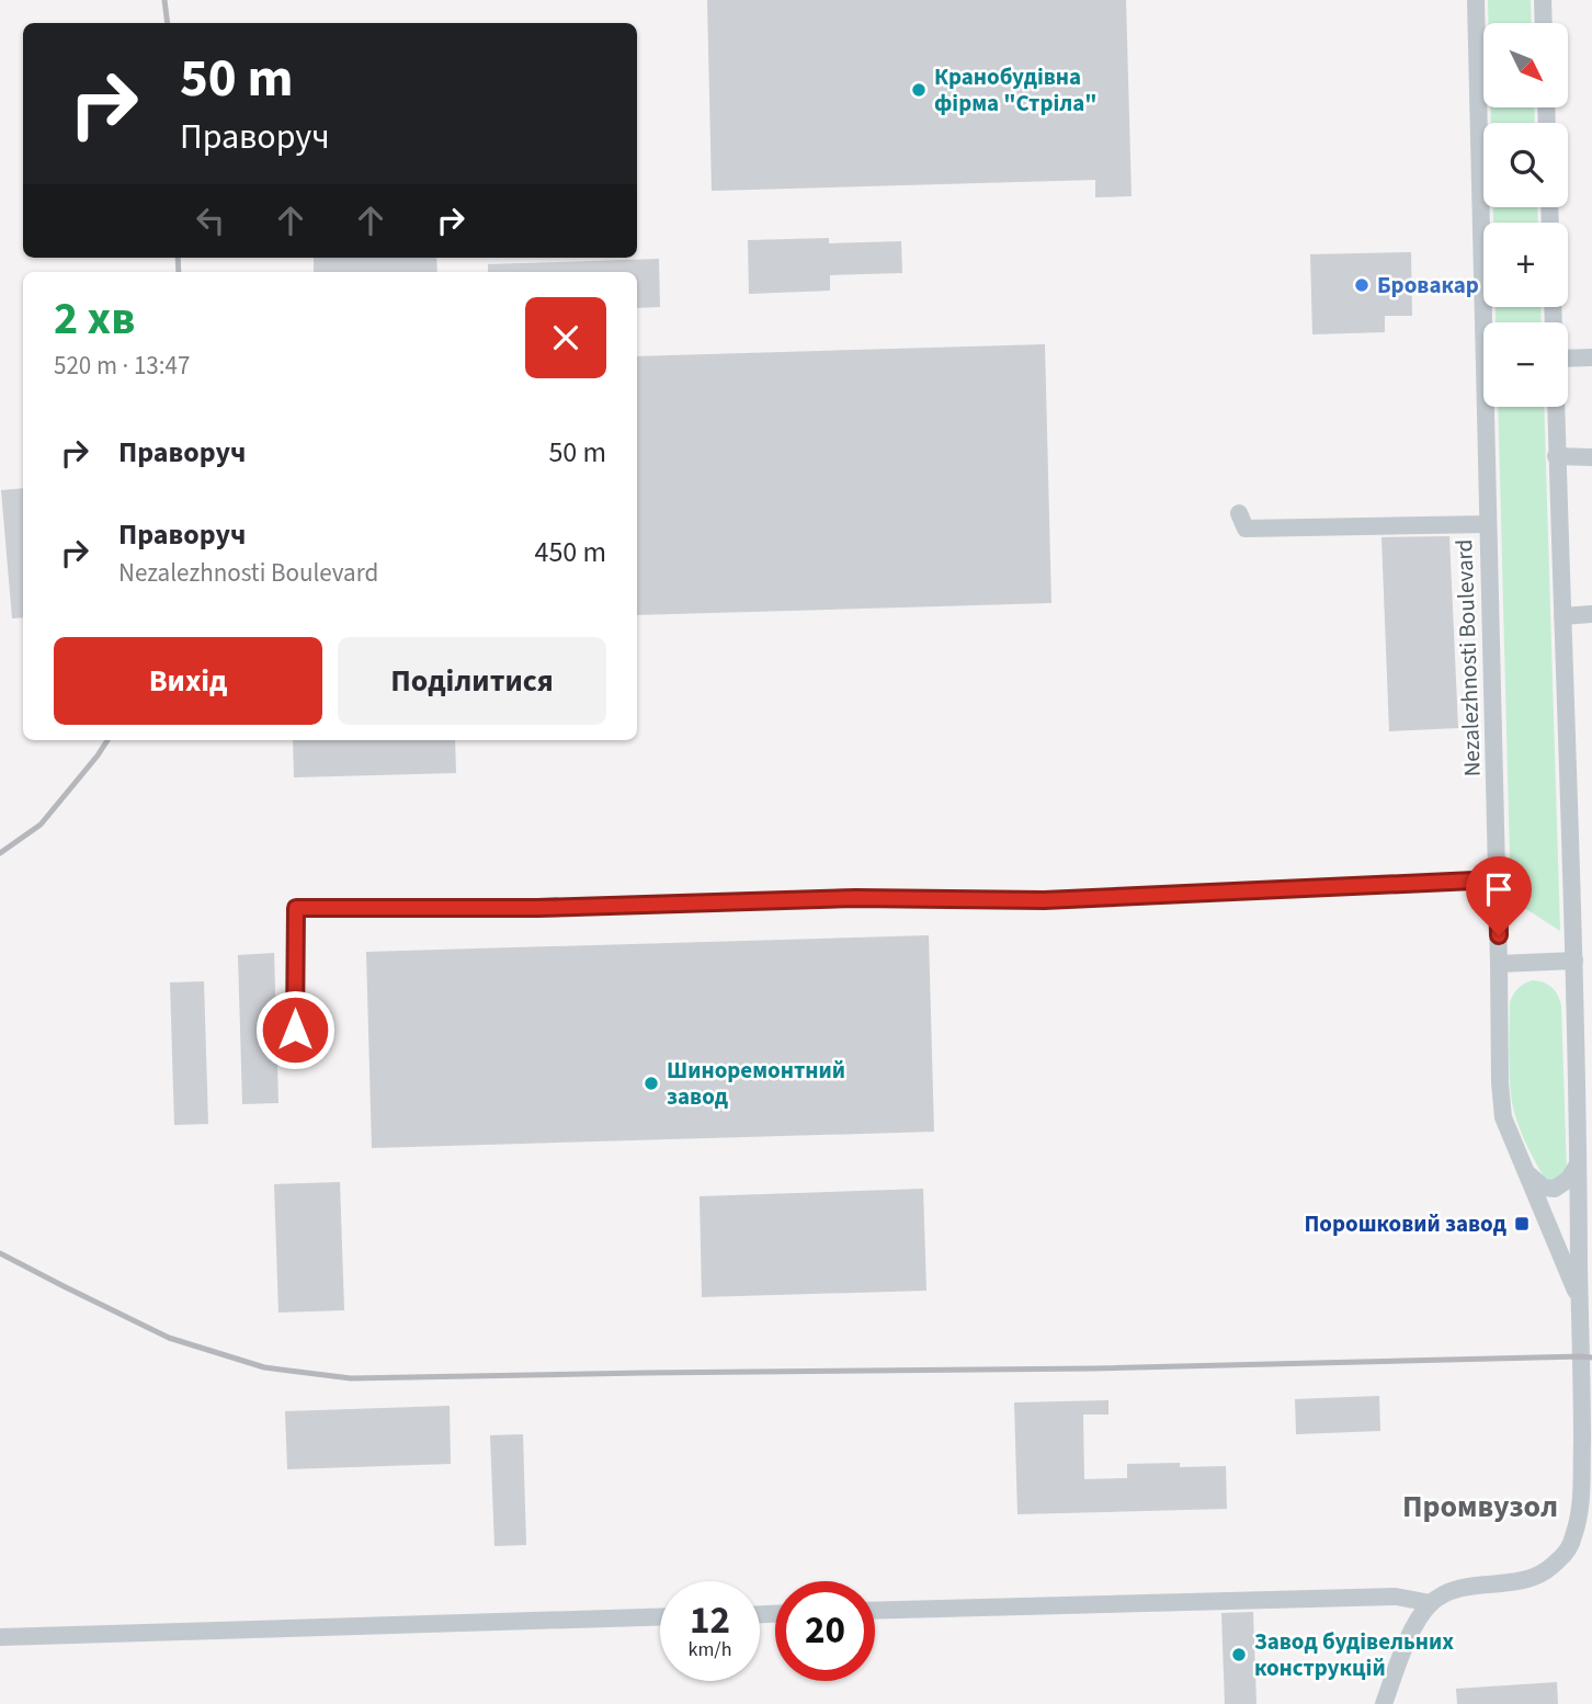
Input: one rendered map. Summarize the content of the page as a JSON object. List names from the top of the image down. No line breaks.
{"streets":{"street":["Nezalezhnosti Boulevard"]},"districts":["Промвузол"],"places":{"other":["Кранобудівна фірма \"Стріла\"","Бровакар","Шиноремонтний завод","Завод будівельних конструкцій"],"transit":["Порошковий завод"]},"north":"bottom right","page":{"map_buttons":["+","−"],"turn":["50 m","Праворуч"],"heading":["2 хв","520 m · 13:47"],"list":[{"name":"Праворуч","value":"50 m"},{"name":"Праворуч","note":"Nezalezhnosti Boulevard","value":"450 m"}],"buttons":["Вихід","Поділитися"],"speed":"12 km/h","limit":"20"}}
